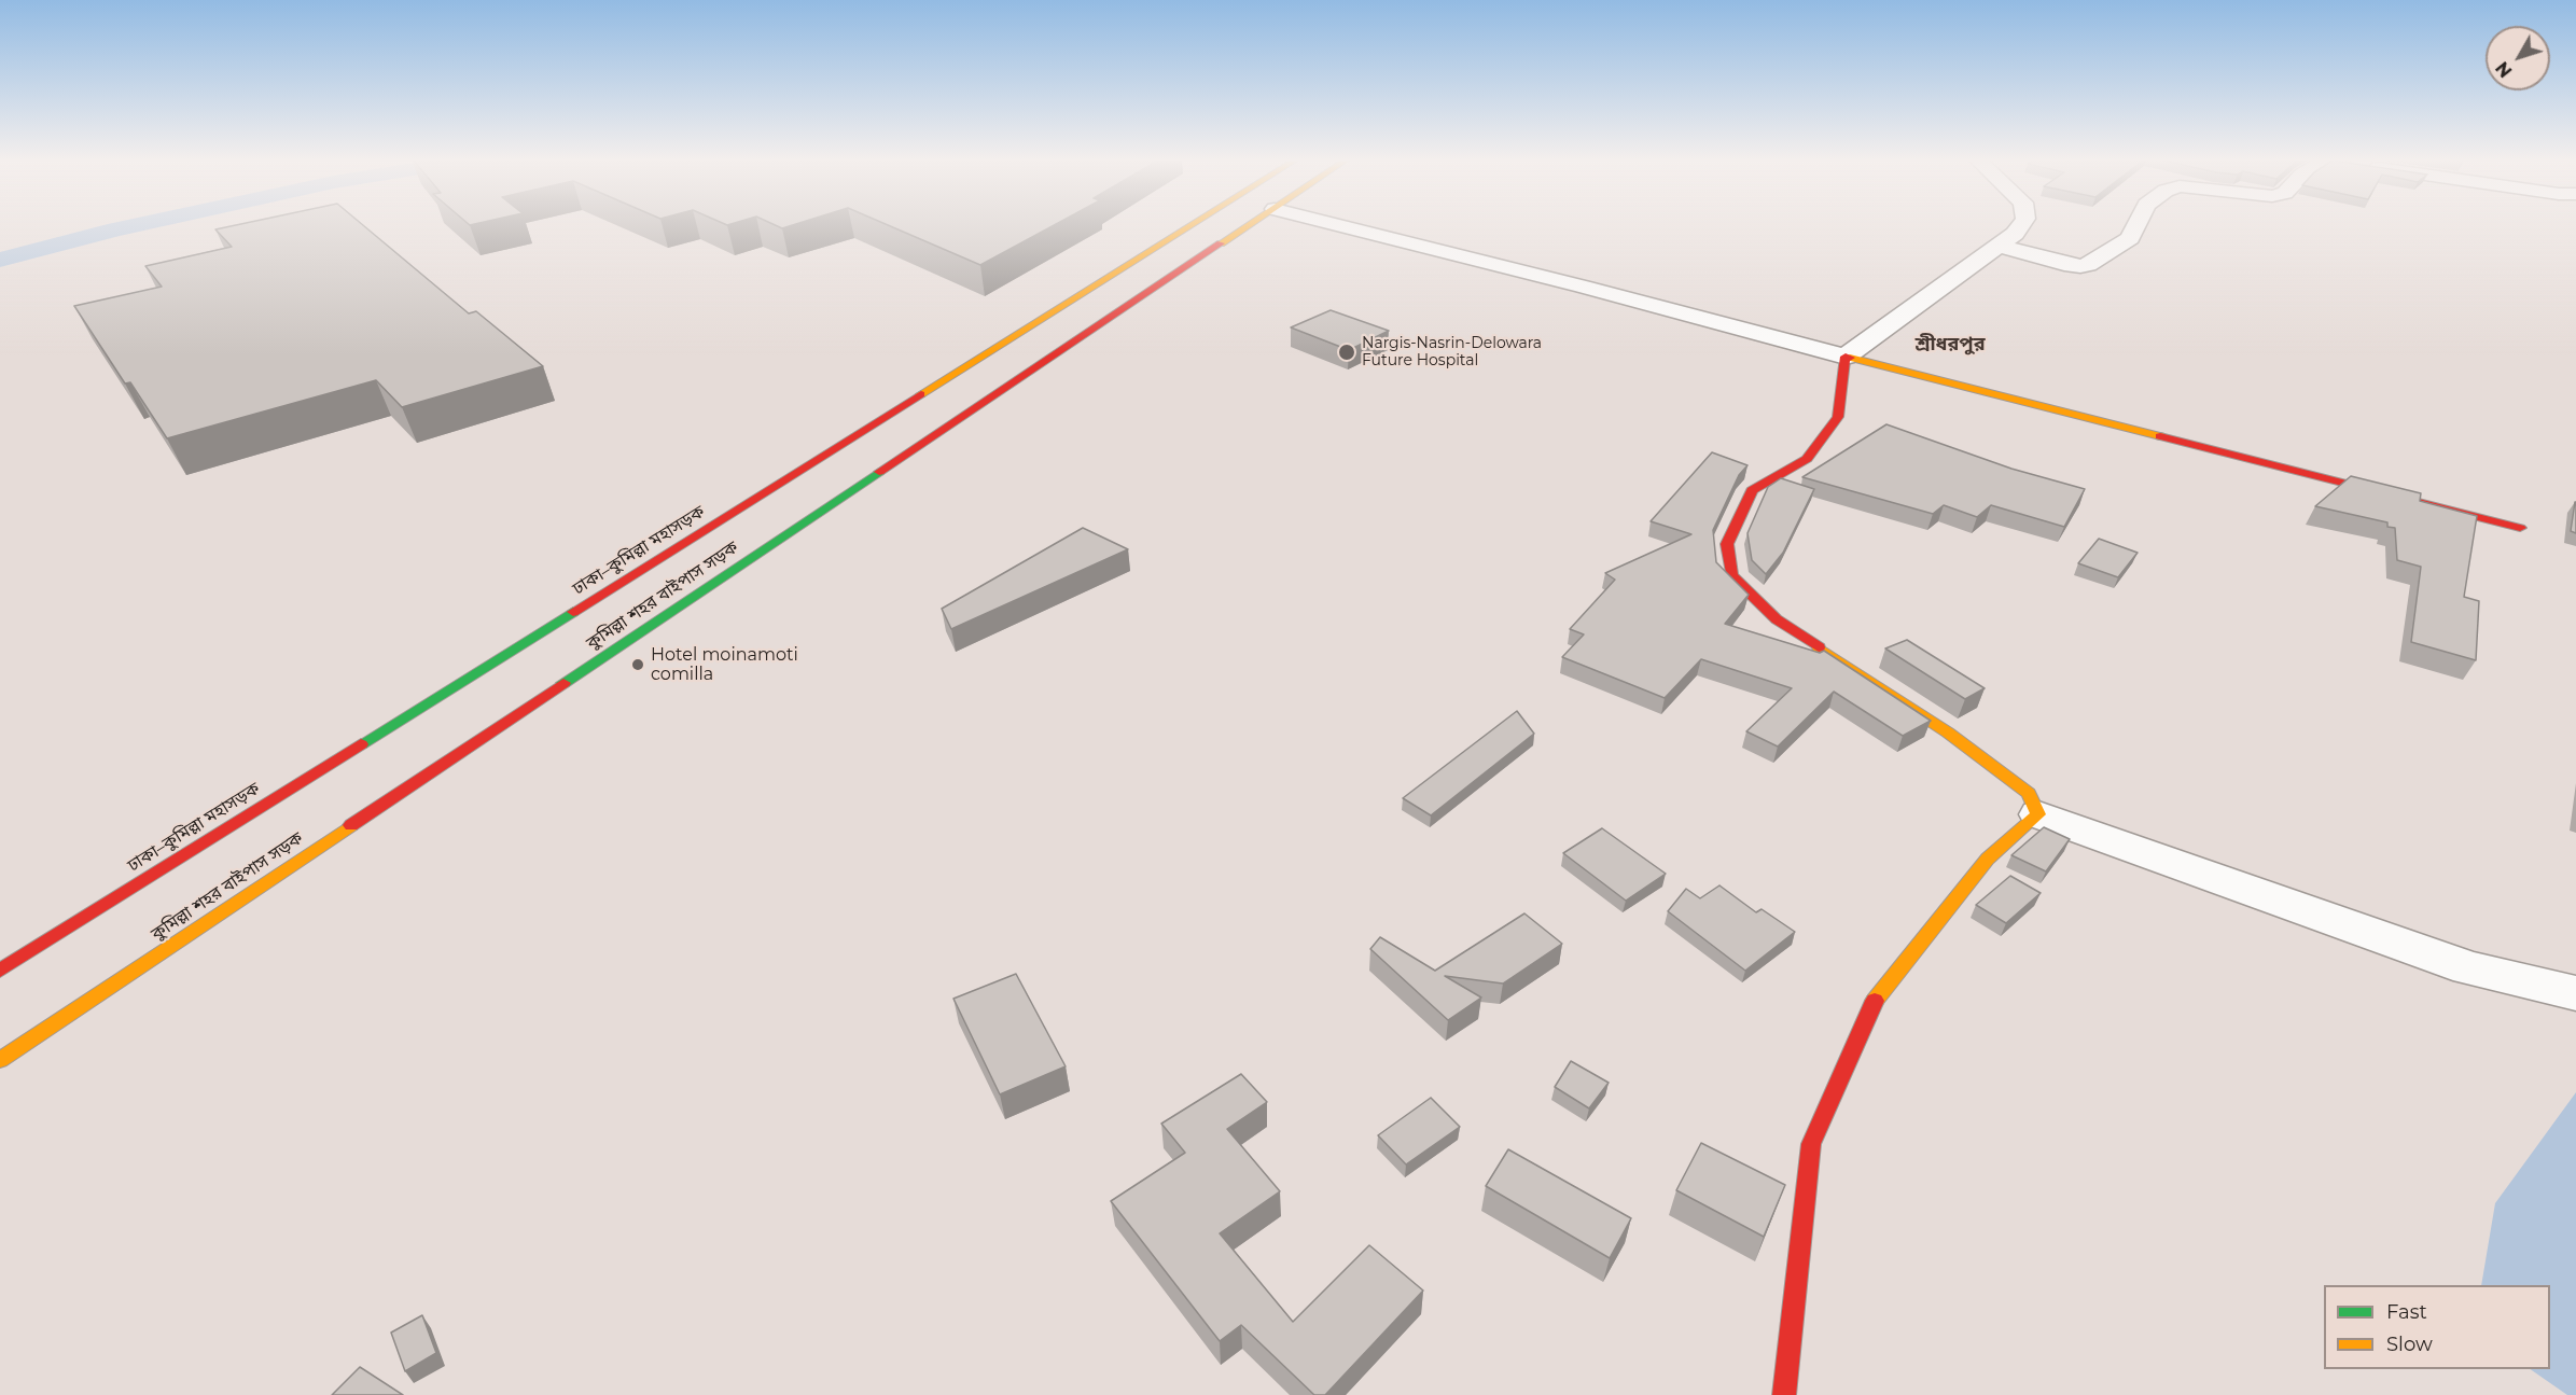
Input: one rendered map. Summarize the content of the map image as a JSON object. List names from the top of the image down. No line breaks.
{"streets":{"main road":["ঢাকা–কুমিল্লা মহাসড়ক","কুমিল্লা শহর বাইপাস সড়ক"]},"districts":["শ্রীধরপুর"],"places":["Nargis-Nasrin-Delowara Future Hospital","Hotel moinamoti comilla"],"legend":["Fast","Slow"],"north":"bottom left"}
